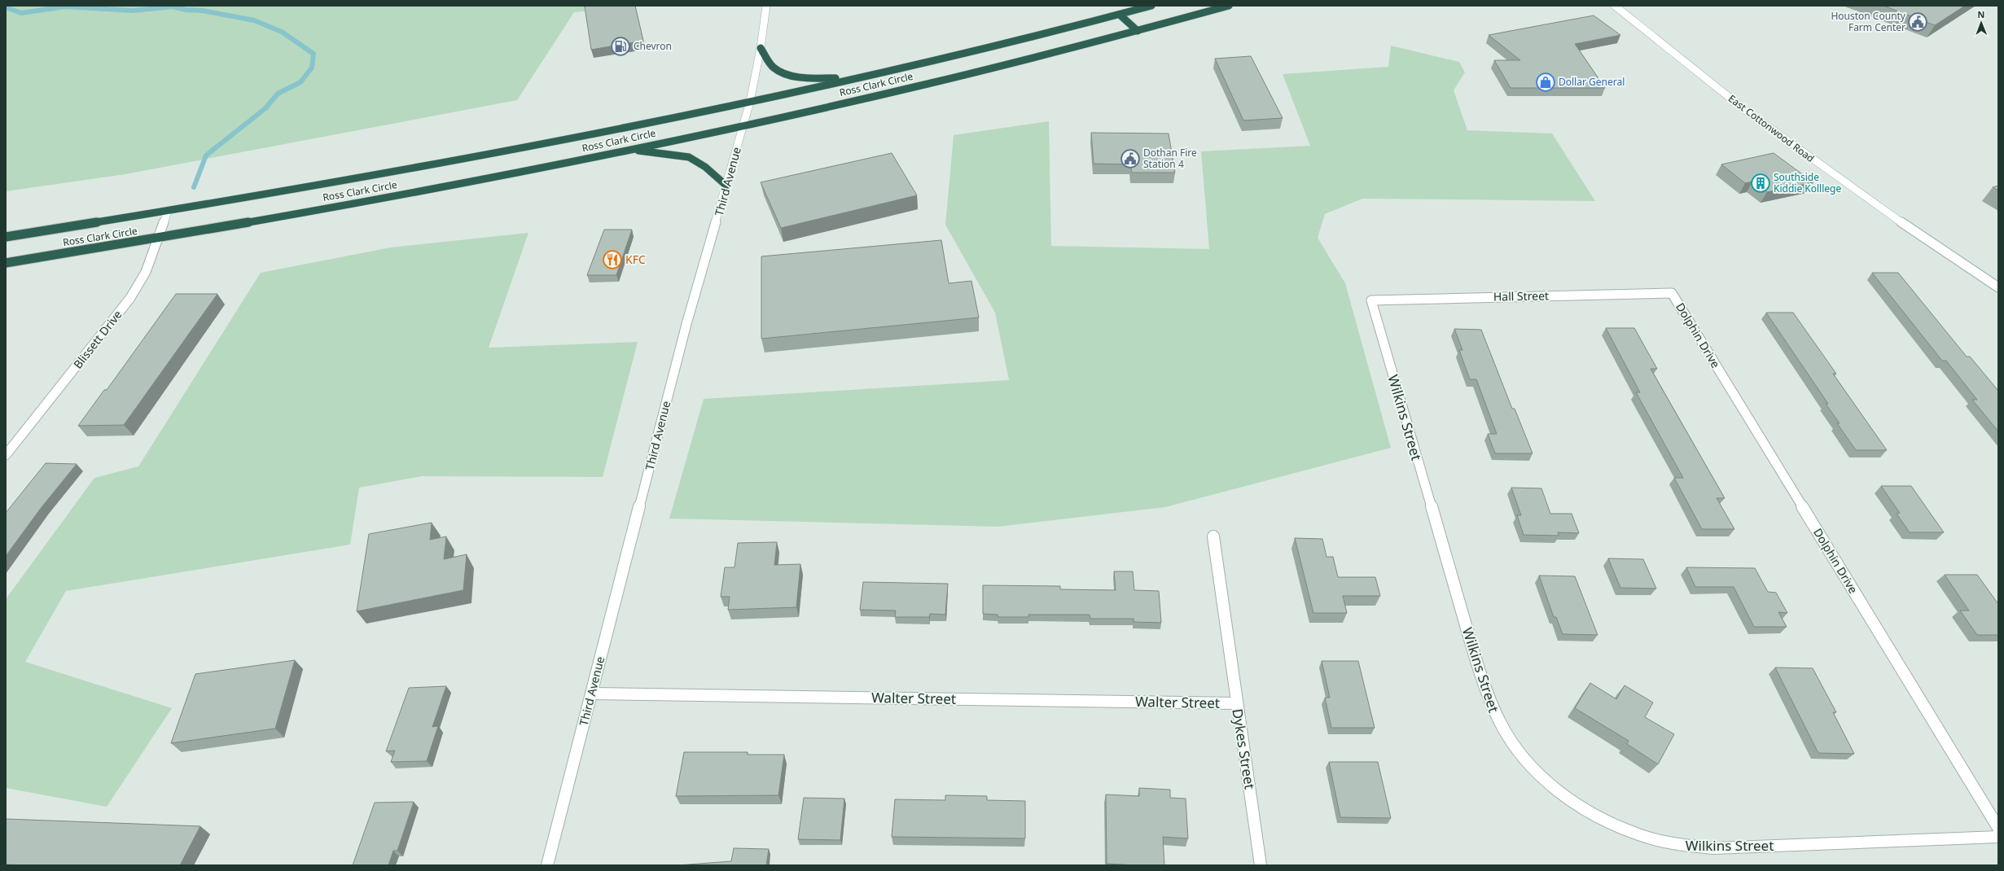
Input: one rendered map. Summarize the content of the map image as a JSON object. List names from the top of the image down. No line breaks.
{"streets":{"highway":["Ross Clark Circle"],"street":["East Cottonwood Road","Third Avenue","Hall Street","Dolphin Drive","Blissett Drive","Wilkins Street","Walter Street","Dykes Street"]},"crossings":[["Ross Clark Circle","Third Avenue"],["Ross Clark Circle","Blissett Drive"],["Third Avenue","Walter Street"],["Hall Street","Dolphin Drive"],["Hall Street","Wilkins Street"],["Walter Street","Dykes Street"]],"places":{"public building":["Houston County Farm Center","Dothan Fire Station 4"],"fuel station":["Chevron"],"shop":["Dollar General"],"building":["Southside Kiddie Kolllege"],"restaurant":["KFC"]},"north":"top"}
